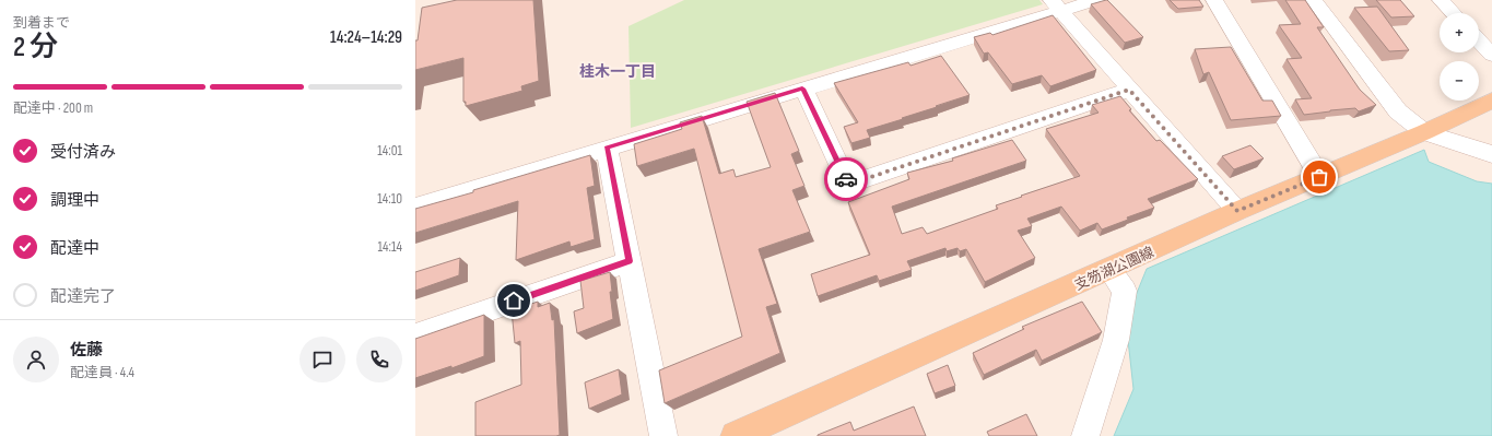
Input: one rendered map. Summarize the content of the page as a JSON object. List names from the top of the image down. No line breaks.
{"streets":{"main road":["支笏湖公園線"]},"districts":["桂木一丁目"],"page":{"heading":["2 分","到着まで","14:24–14:29"],"panel":["佐藤","配達員 · 4.4"],"map_buttons":["+","−"],"bar":"配達中 · 200 m","list":[["受付済み","14:01"],["調理中","14:10"],["配達中","14:14"],"配達完了"]}}
